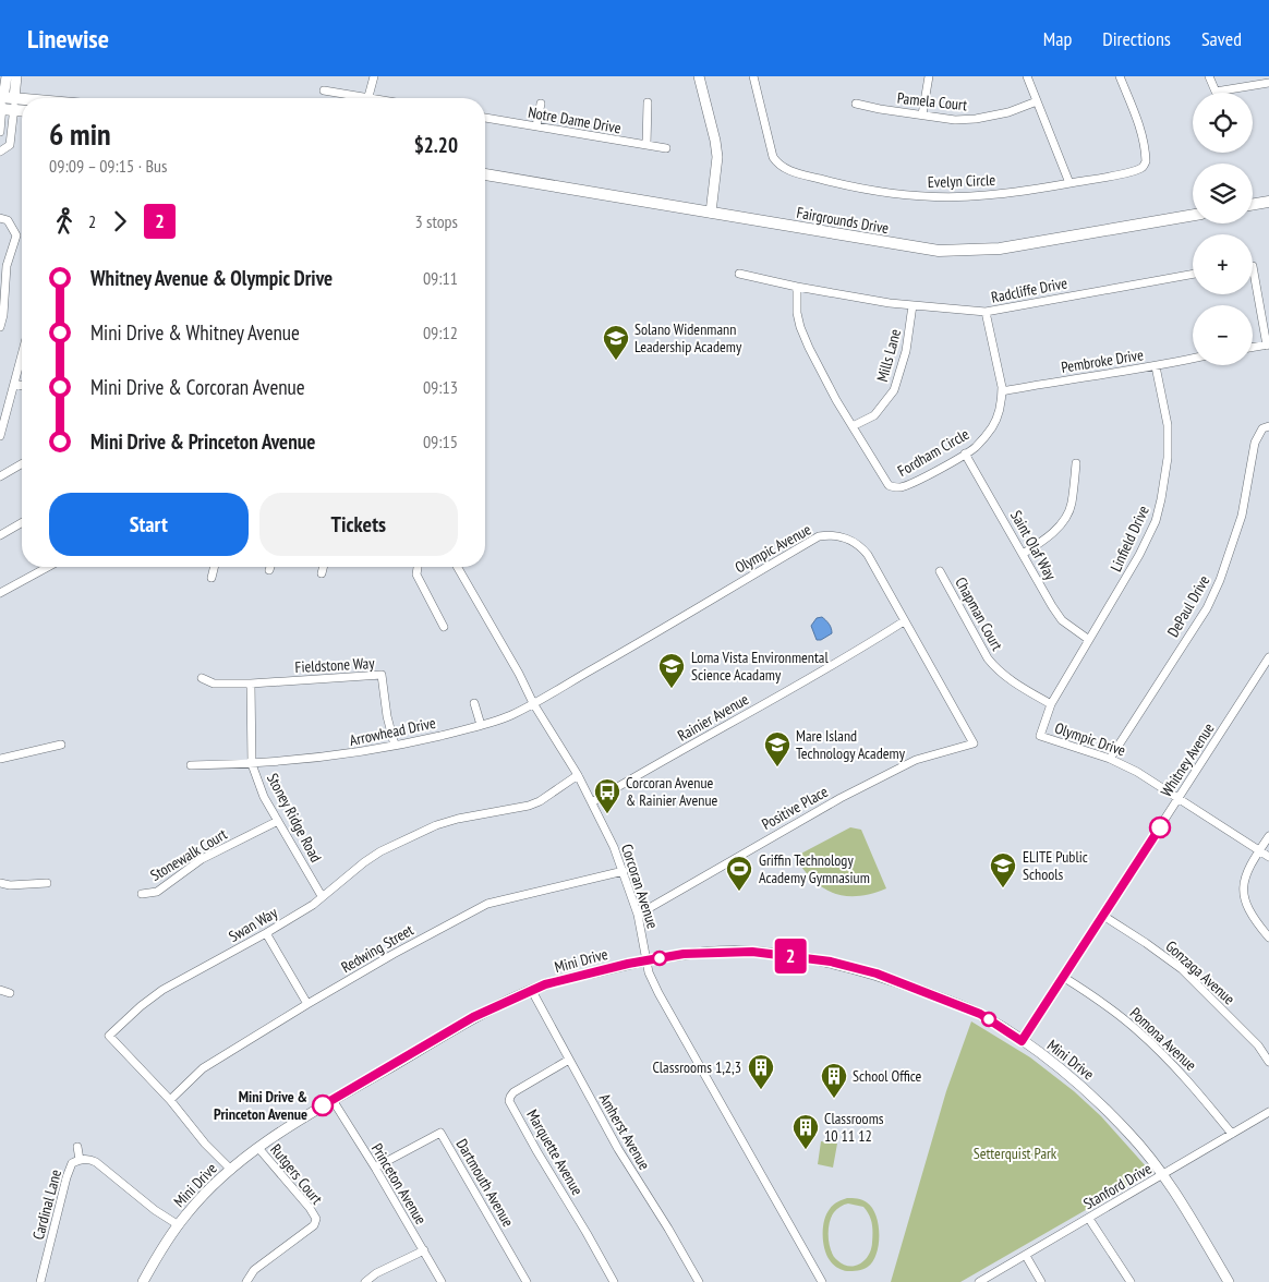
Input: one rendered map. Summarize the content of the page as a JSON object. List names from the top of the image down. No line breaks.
{"streets":{"main road":["Fairgrounds Drive"],"street":["Pamela Court","Notre Dame Drive","Evelyn Circle","Radcliffe Drive","Mills Lane","Pembroke Drive","Fordham Circle","Linfield Drive","Saint Olaf Way","Olympic Avenue","DePaul Drive","Chapman Court","Fieldstone Way","Rainier Avenue","Arrowhead Drive","Olympic Drive","Whitney Avenue","Positive Place","Stoney Ridge Road","Stonewalk Court","Corcoran Avenue","Swan Way","Redwing Street","Mini Drive","Gonzaga Avenue","Pomona Avenue","Amherst Avenue","Marquette Avenue","Rutgers Court","Dartmouth Avenue","Princeton Avenue","Stanford Drive","Cardinal Lane"]},"crossings":[["Radcliffe Drive","Mills Lane"],["Radcliffe Drive","Fordham Circle"],["Mills Lane","Fordham Circle"],["Pembroke Drive","Fordham Circle"],["Pembroke Drive","Linfield Drive"],["Fordham Circle","Saint Olaf Way"],["Linfield Drive","Saint Olaf Way"],["Linfield Drive","Chapman Court"],["Linfield Drive","Olympic Drive"],["Olympic Avenue","Rainier Avenue"],["Olympic Avenue","Arrowhead Drive"],["Olympic Avenue","Positive Place"],["Olympic Avenue","Corcoran Avenue"],["DePaul Drive","Olympic Drive"],["Chapman Court","Olympic Drive"],["Fieldstone Way","Arrowhead Drive"],["Fieldstone Way","Stoney Ridge Road"],["Rainier Avenue","Corcoran Avenue"],["Arrowhead Drive","Stoney Ridge Road"],["Arrowhead Drive","Corcoran Avenue"],["Olympic Drive","Whitney Avenue"],["Whitney Avenue","Mini Drive"],["Whitney Avenue","Gonzaga Avenue"],["Whitney Avenue","Pomona Avenue"],["Positive Place","Corcoran Avenue"],["Stoney Ridge Road","Stonewalk Court"],["Stoney Ridge Road","Swan Way"],["Corcoran Avenue","Swan Way"],["Corcoran Avenue","Redwing Street"],["Corcoran Avenue","Mini Drive"],["Swan Way","Redwing Street"],["Swan Way","Mini Drive"],["Mini Drive","Amherst Avenue"],["Mini Drive","Rutgers Court"],["Mini Drive","Princeton Avenue"],["Mini Drive","Stanford Drive"],["Mini Drive","Cardinal Lane"],["Pomona Avenue","Stanford Drive"],["Amherst Avenue","Marquette Avenue"],["Dartmouth Avenue","Princeton Avenue"]],"parks":["Setterquist Park"],"places":{"school or university":["Solano Widenmann Leadership Academy","Loma Vista Environmental Science Acadamy","Mare Island Technology Academy","ELITE Public Schools"],"bus stop":["Corcoran Avenue & Rainier Avenue"],"sports":["Griffin Technology Academy Gymnasium"],"building":["Classrooms 1,2,3","School Office","Classrooms 10 11 12"],"other":["Mini Drive & Princeton Avenue"]},"lines":["bus line 2"],"page":{"header":"Linewise","nav":["Map","Directions","Saved"],"on_map":"2","map_buttons":["+","−"],"heading":["6 min","09:09 – 09:15 · Bus","$2.20"],"legs":["2","2","3 stops"],"list":[{"name":"Whitney Avenue & Olympic Drive","value":"09:11"},{"name":"Mini Drive & Whitney Avenue","value":"09:12"},{"name":"Mini Drive & Corcoran Avenue","value":"09:13"},{"name":"Mini Drive & Princeton Avenue","value":"09:15"}],"buttons":["Start","Tickets"]}}
